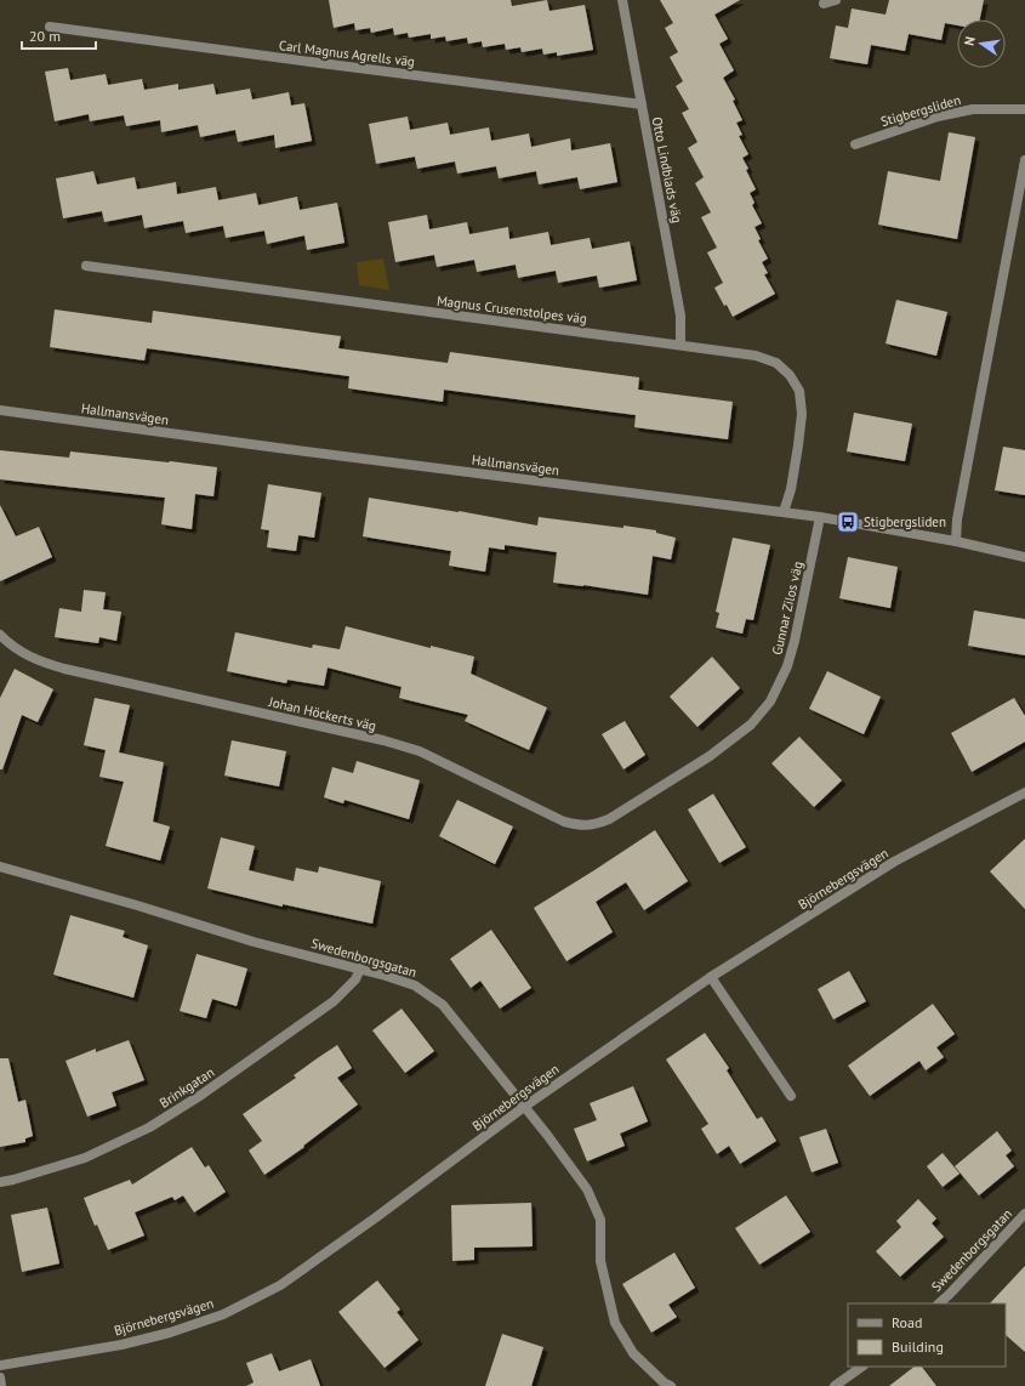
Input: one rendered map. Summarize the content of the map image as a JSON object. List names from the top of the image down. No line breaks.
{"streets":{"street":["Carl Magnus Agrells väg","Stigbergsliden","Otto Lindblads väg","Magnus Crusenstolpes väg","Hallmansvägen","Gunnar Zilos väg","Johan Höckerts väg","Björnebergsvägen","Swedenborgsgatan","Brinkgatan"]},"crossings":[["Carl Magnus Agrells väg","Otto Lindblads väg"],["Otto Lindblads väg","Magnus Crusenstolpes väg"],["Magnus Crusenstolpes väg","Hallmansvägen"],["Hallmansvägen","Gunnar Zilos väg"],["Gunnar Zilos väg","Johan Höckerts väg"],["Björnebergsvägen","Swedenborgsgatan"],["Swedenborgsgatan","Brinkgatan"]],"places":{"bus stop":["Stigbergsliden"]},"legend":["Road","Building"],"scale_bar":"20 m","north":"left"}
